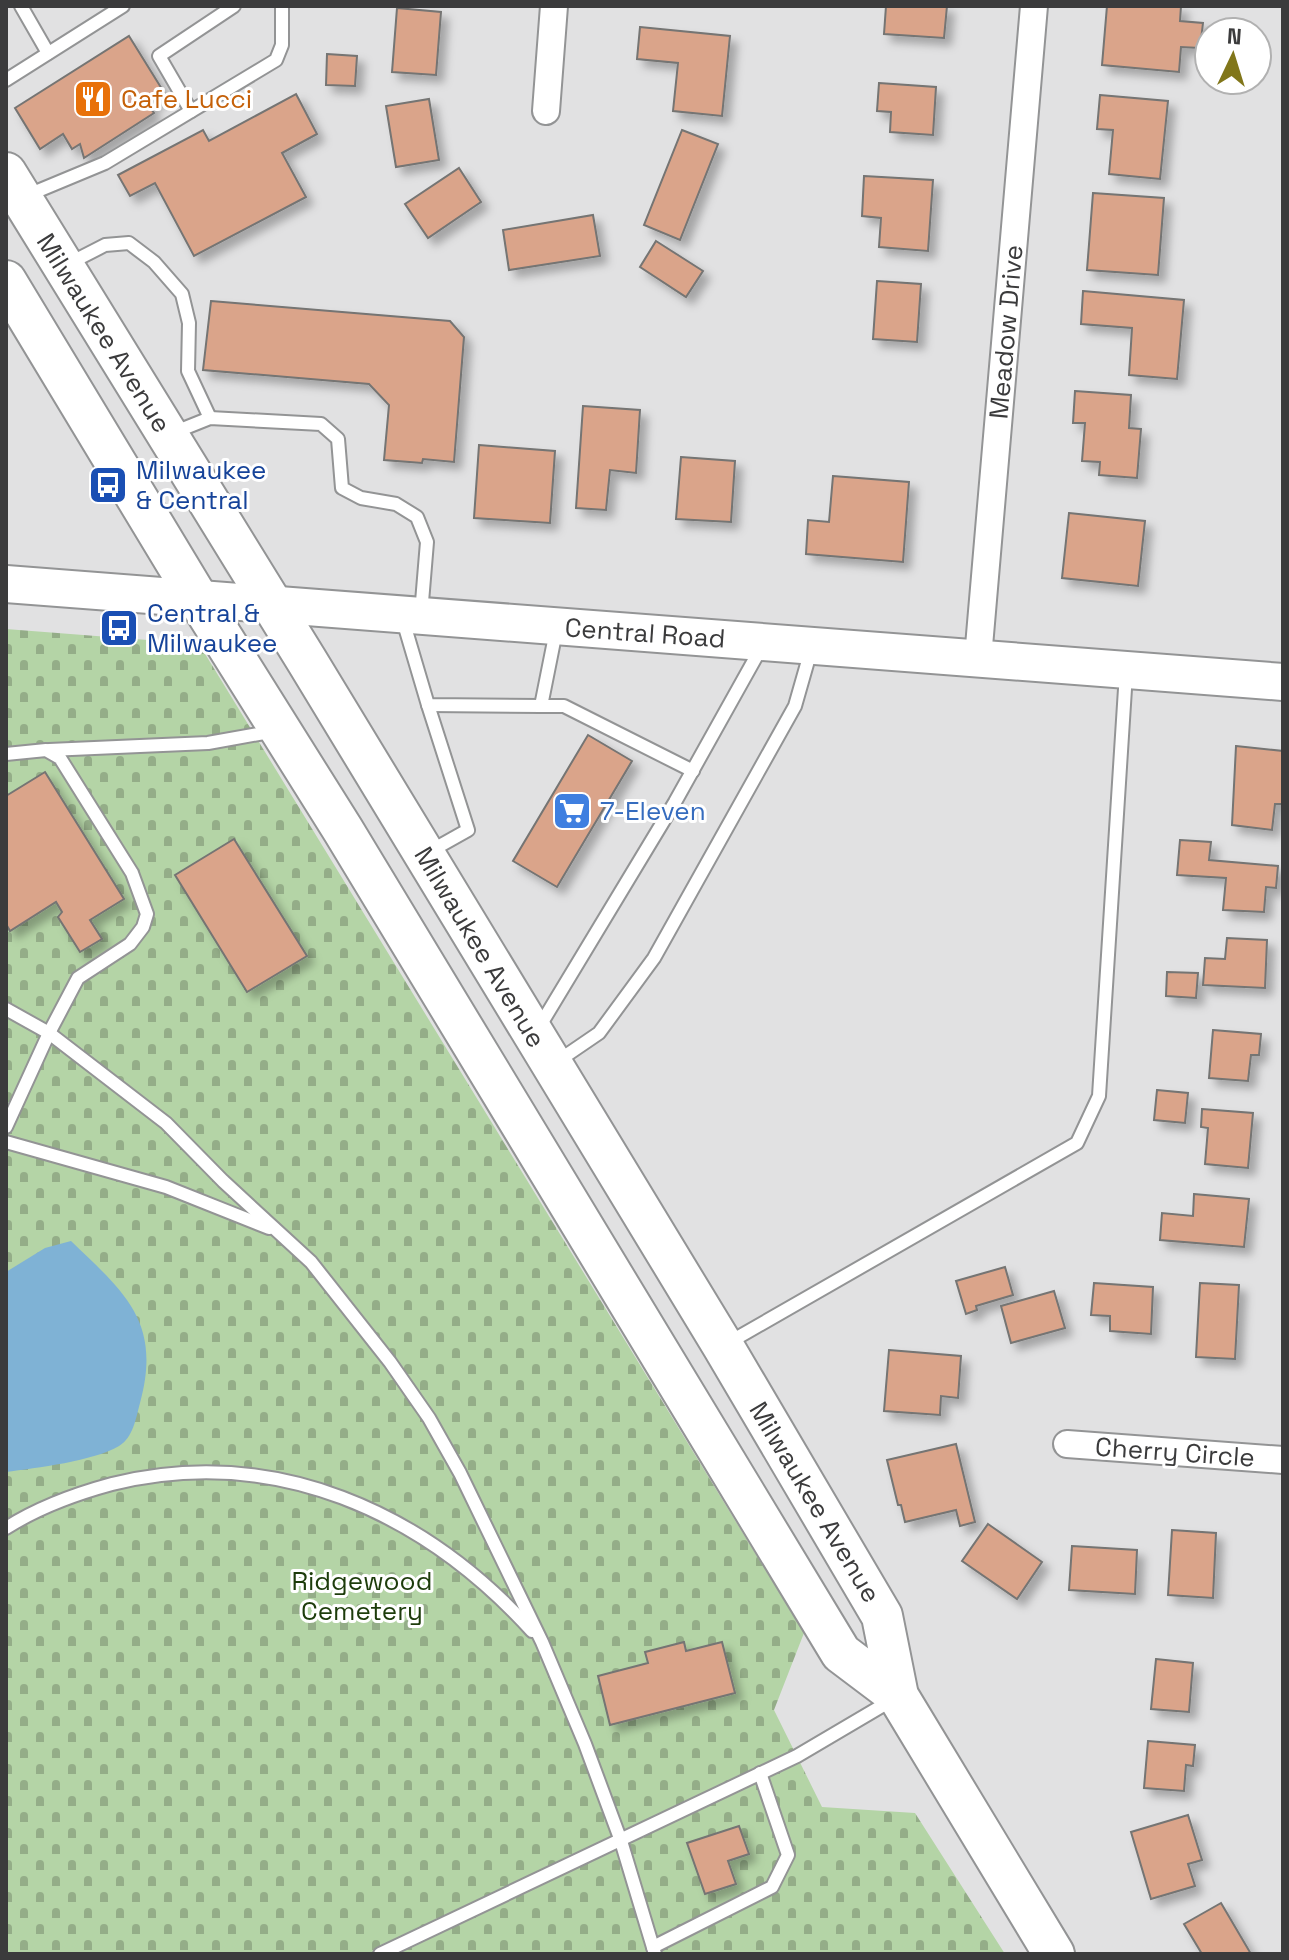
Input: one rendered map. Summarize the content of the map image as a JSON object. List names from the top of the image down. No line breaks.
{"streets":{"main road":["Milwaukee Avenue","Central Road"],"street":["Meadow Drive","Cherry Circle"]},"crossings":[["Meadow Drive","Central Road"],["Milwaukee Avenue","Central Road"]],"parks":["Ridgewood Cemetery"],"places":{"restaurant":["Cafe Lucci"],"bus stop":["Milwaukee & Central","Central & Milwaukee"],"supermarket":["7-Eleven"]},"north":"top"}
